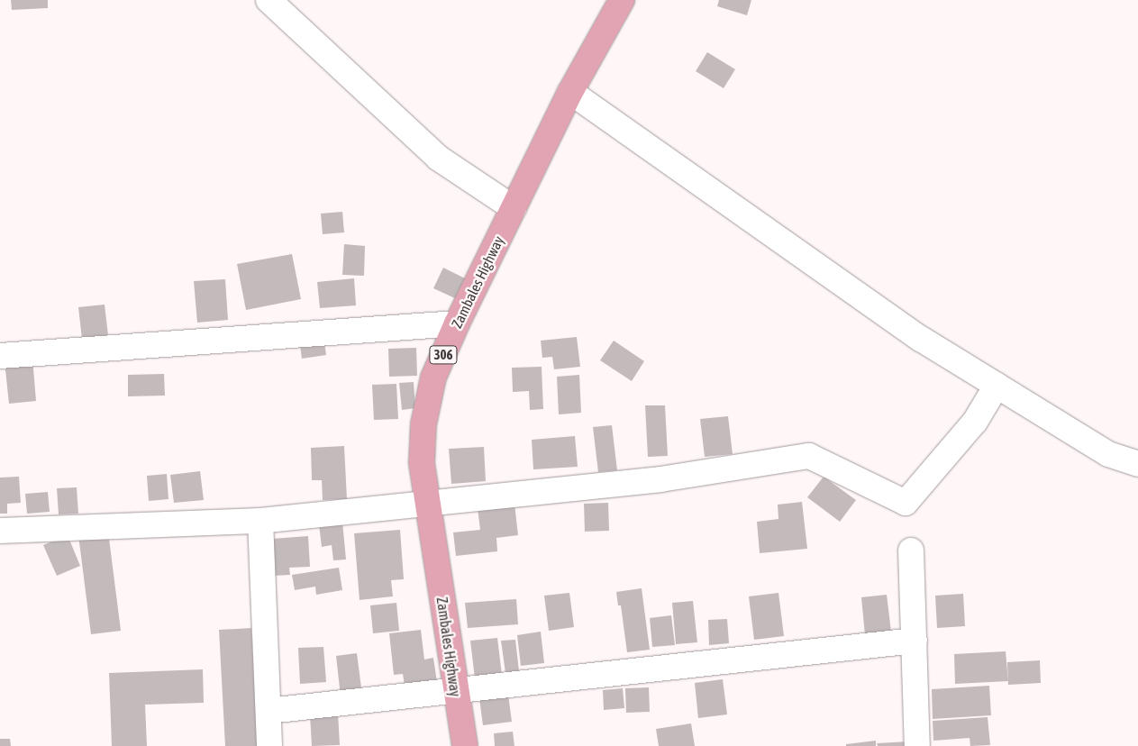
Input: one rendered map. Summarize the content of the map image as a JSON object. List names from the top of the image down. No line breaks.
{"streets":{"main road":["Zambales Highway","306"]}}
